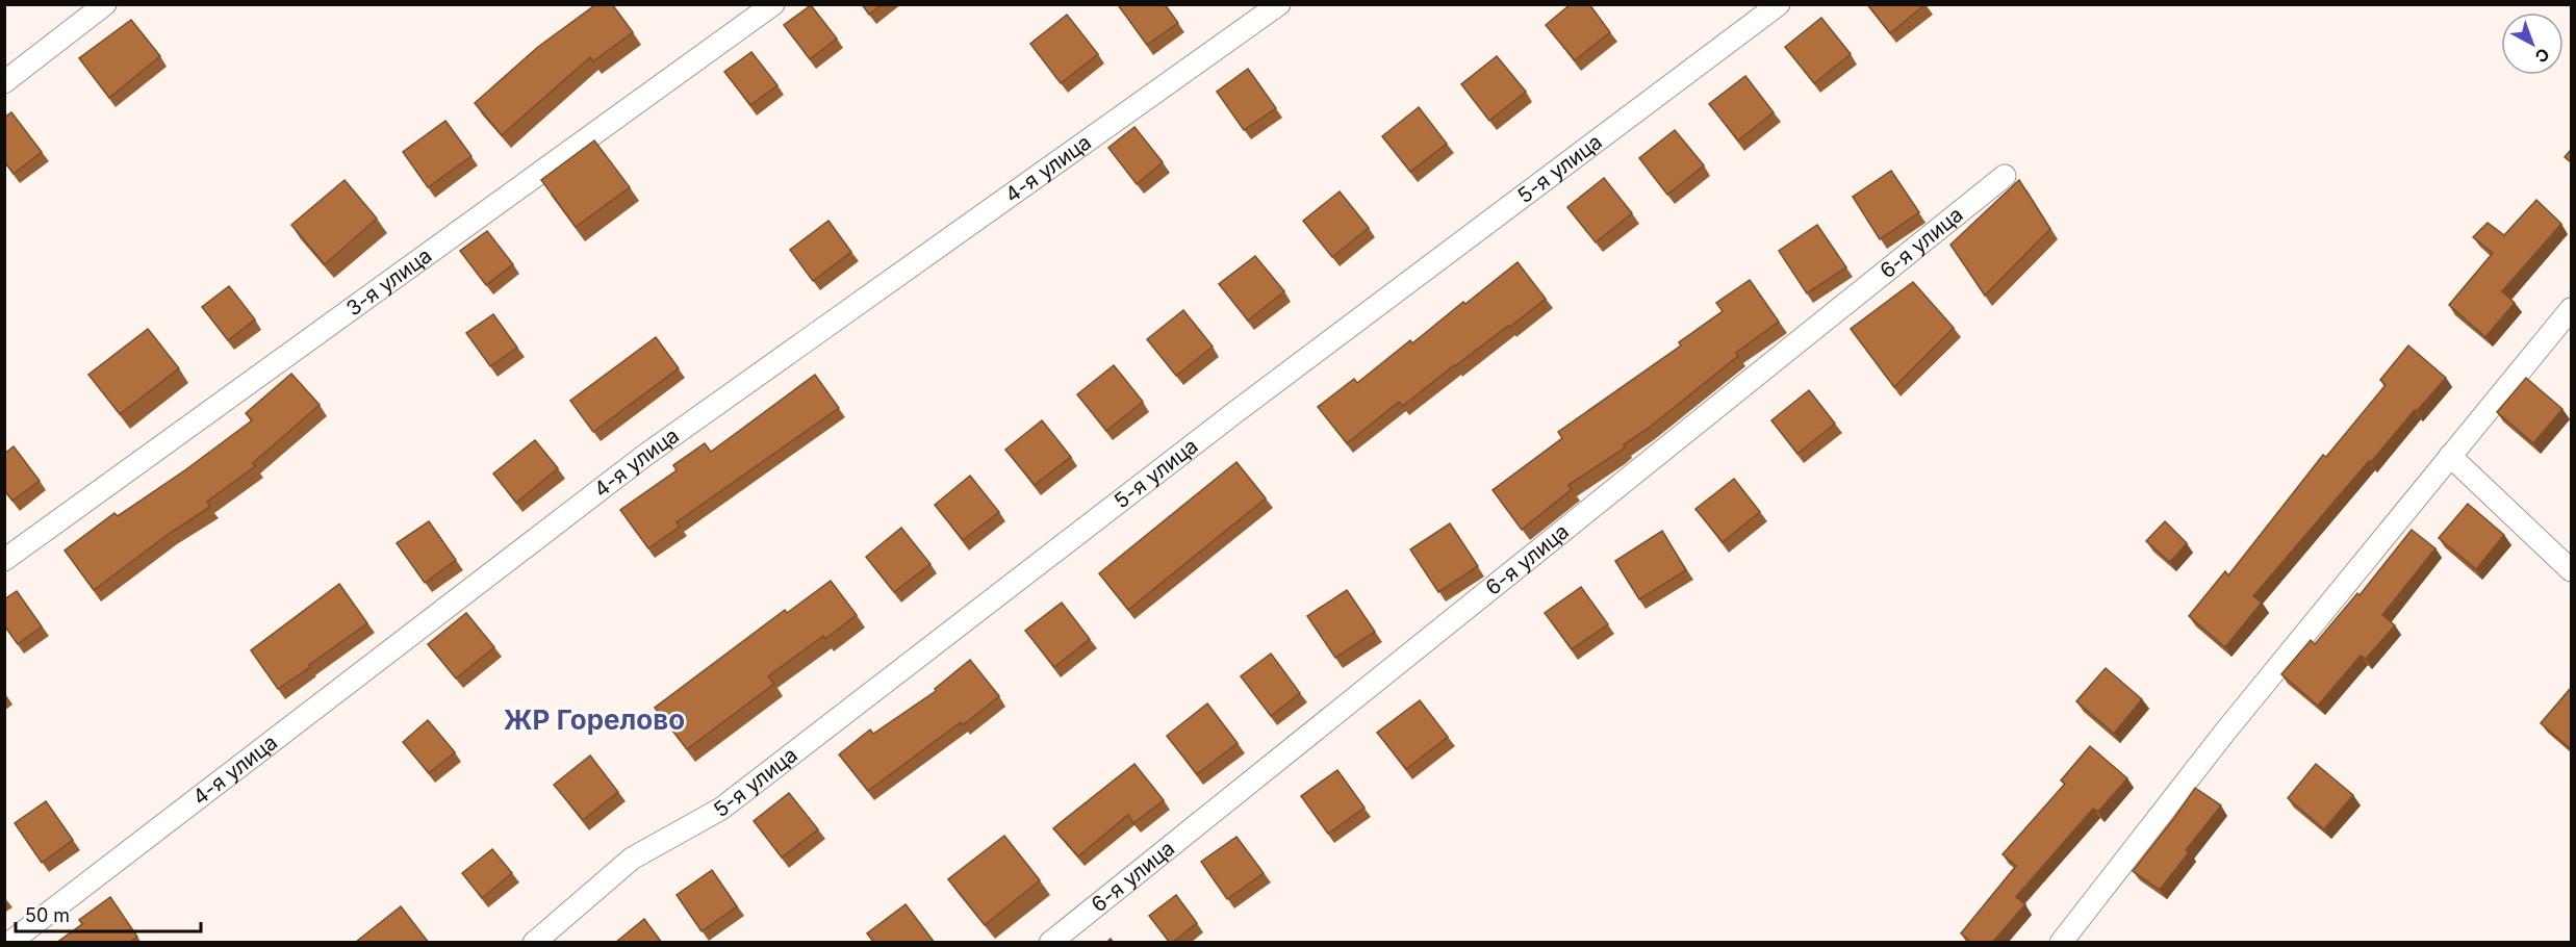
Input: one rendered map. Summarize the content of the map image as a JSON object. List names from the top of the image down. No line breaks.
{"streets":{"street":["4-я улица","5-я улица","6-я улица","3-я улица"]},"districts":["ЖР Горелово"],"scale_bar":"50 m","north":"bottom right"}
